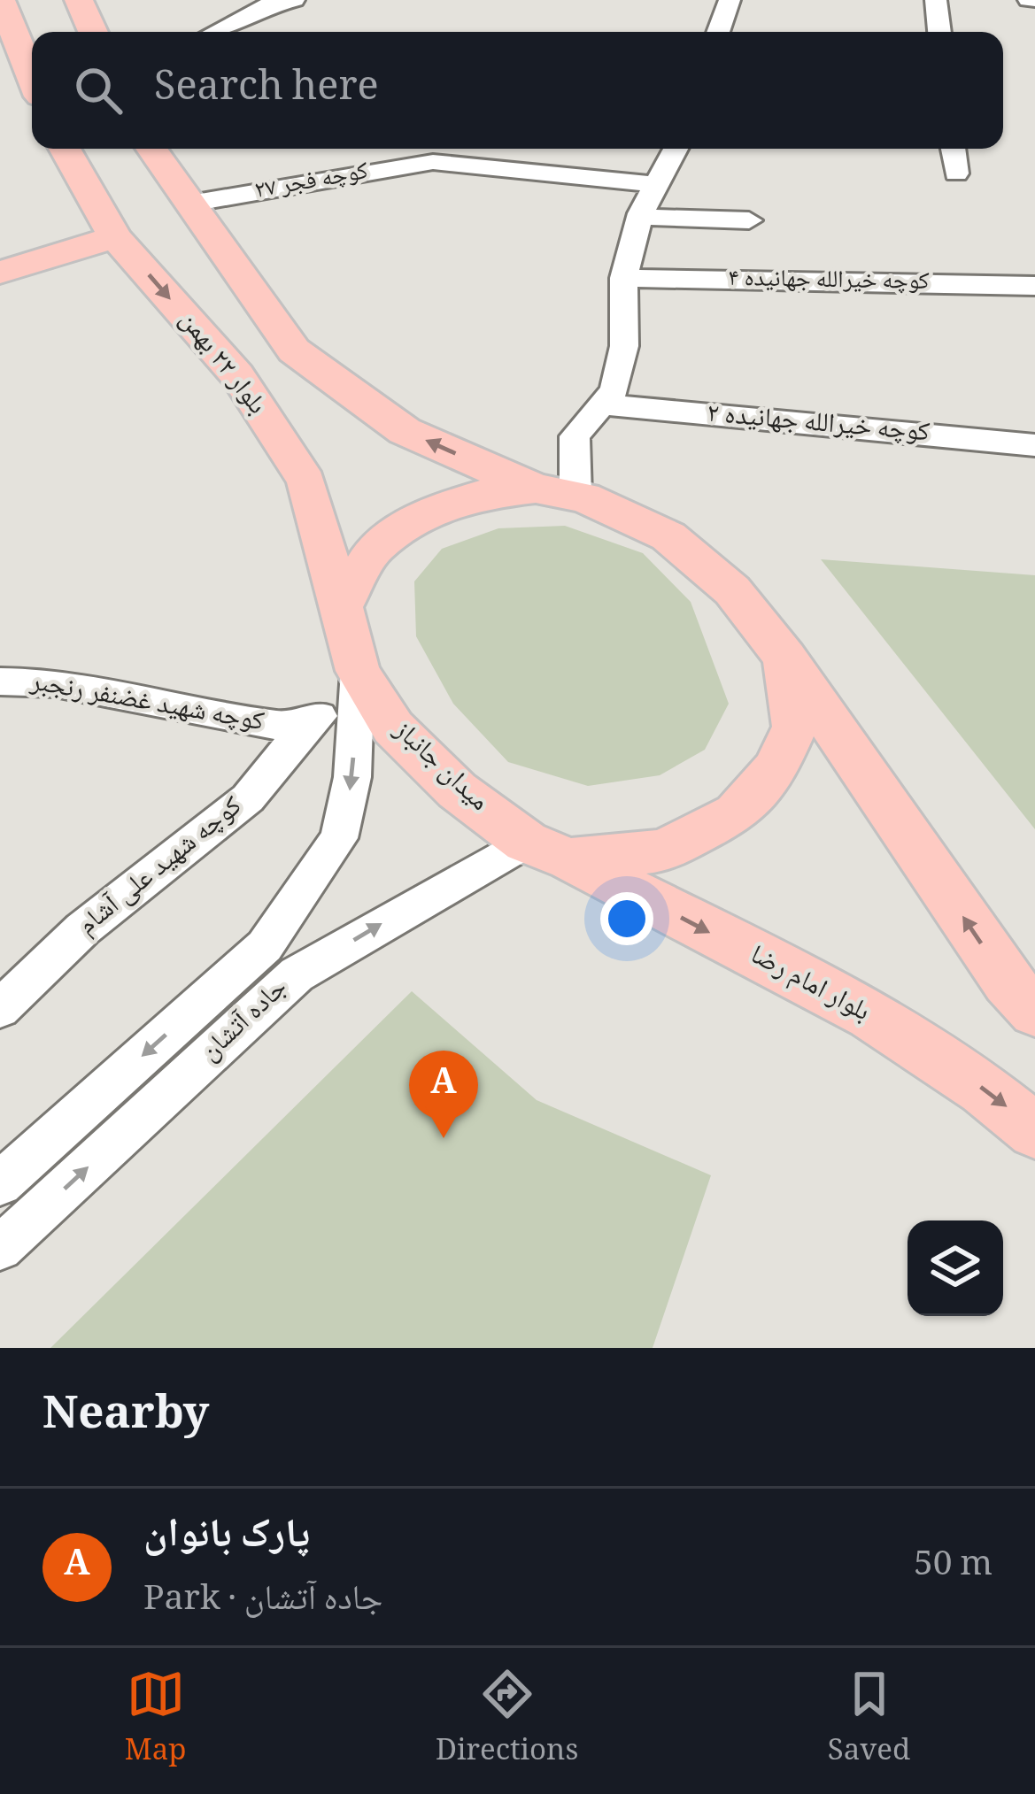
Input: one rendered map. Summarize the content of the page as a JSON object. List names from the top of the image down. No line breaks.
{"streets":{"main road":["بلوار ۲۲ بهمن","میدان جانباز","بلوار امام رضا"],"street":["کوچه فجر ۲۷","کوچه خیرالله جهانیده ۴","کوچه خیرالله جهانیده ۲","کوچه شهید غضنفر رنجبر","کوچه شهید علی آشام","جاده آتشان"]},"crossings":[["بلوار ۲۲ بهمن","میدان جانباز"],["کوچه شهید غضنفر رنجبر","میدان جانباز"],["کوچه شهید غضنفر رنجبر","کوچه شهید علی آشام"],["کوچه شهید غضنفر رنجبر","جاده آتشان"],["میدان جانباز","بلوار امام رضا"],["میدان جانباز","جاده آتشان"],["بلوار امام رضا","جاده آتشان"]],"page":{"search":"Search here","pins":"A","heading":"Nearby","list":[{"mark":"A","name":"پارک بانوان","note":"Park · جاده آتشان","value":"50 m"}],"nav":["Map","Directions","Saved"]}}
